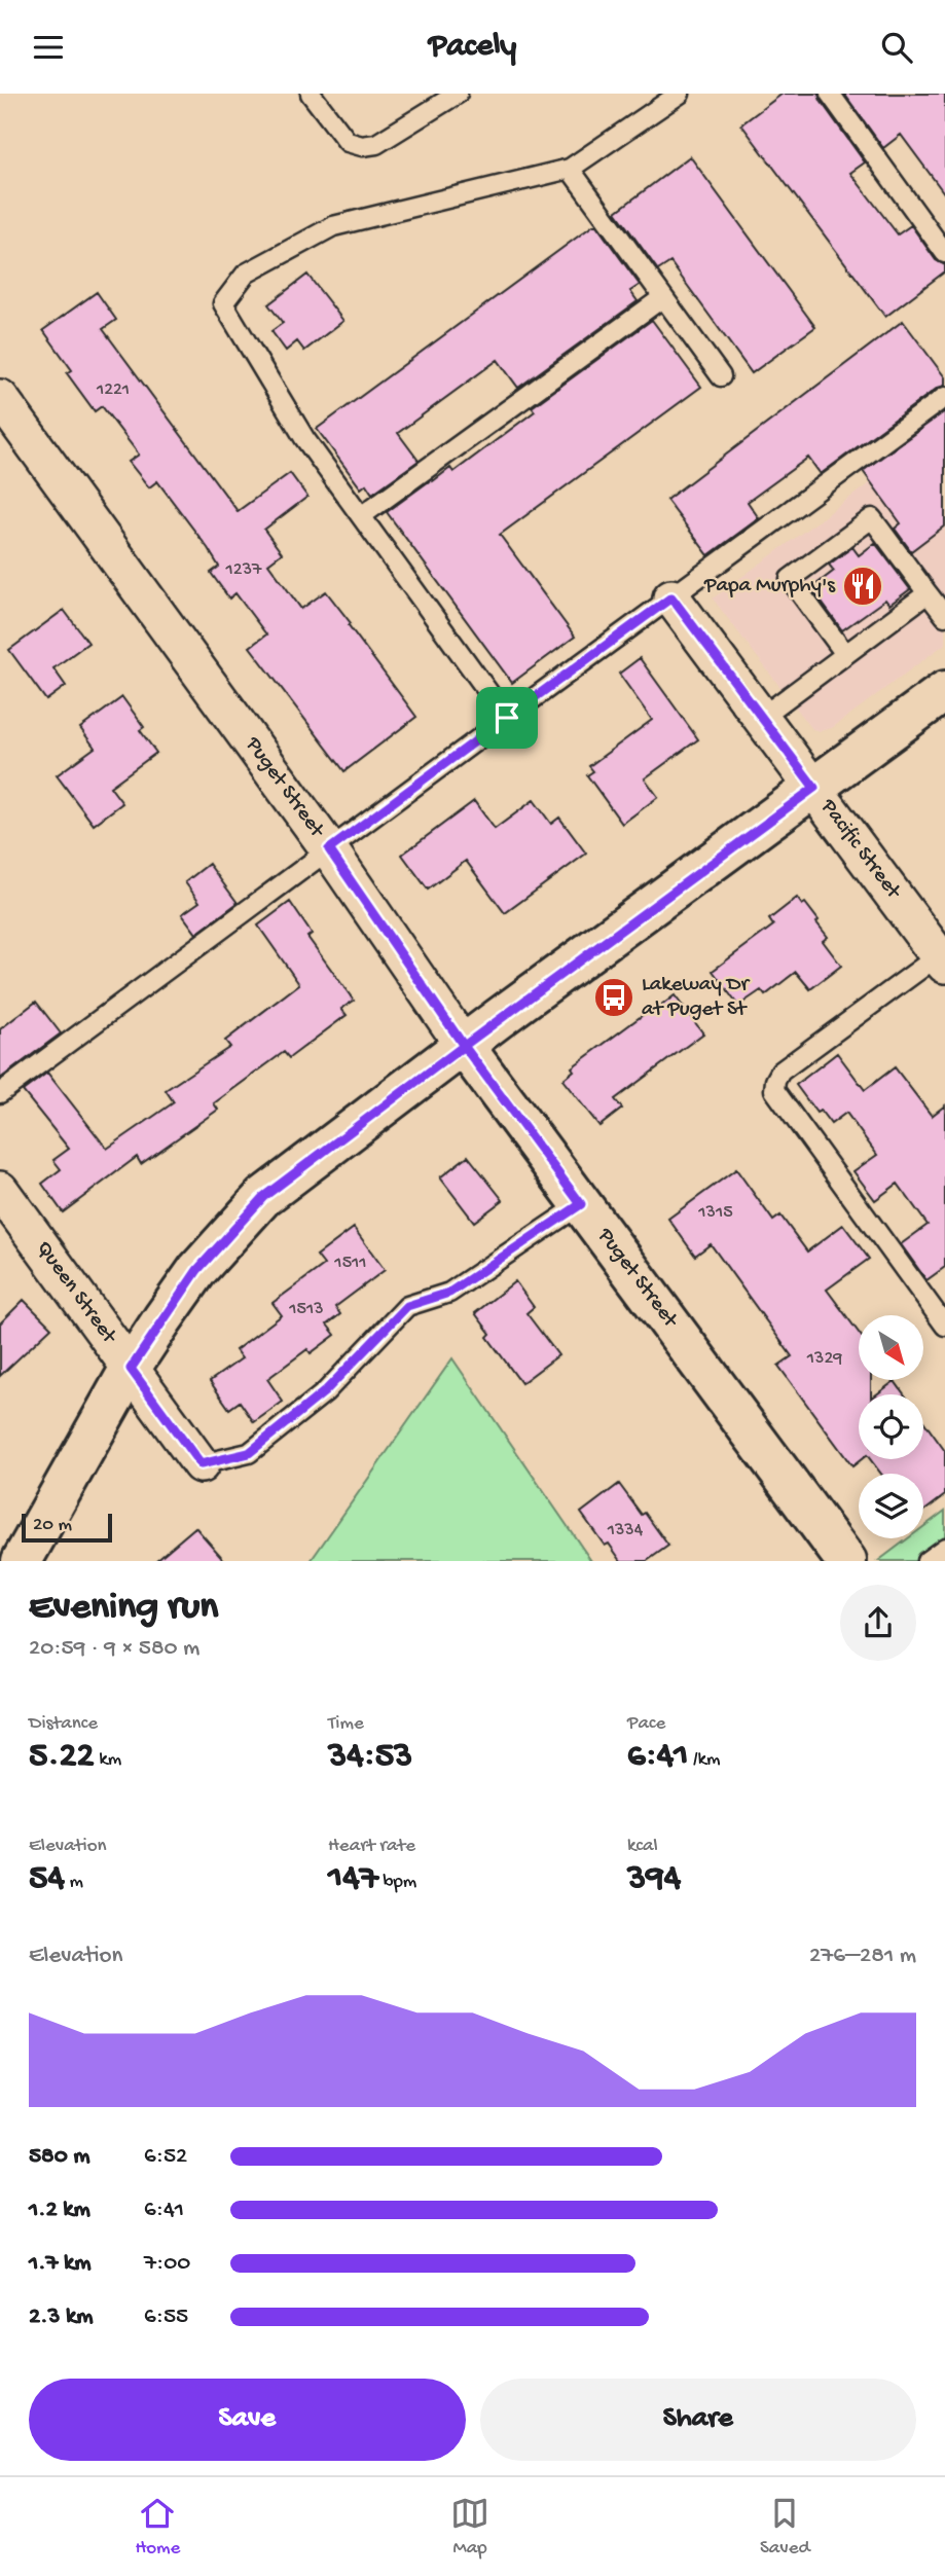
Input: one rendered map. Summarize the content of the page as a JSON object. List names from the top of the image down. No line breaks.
{"streets":{"main road":["Puget Street"],"street":["Pacific Street","Queen Street"]},"places":{"restaurant":["Papa Murphy's"],"bus stop":["Lakeway Dr at Puget St"]},"house_numbers":["1221","1237","1315","1511","1513","1329","1334"],"scale_bar":"20 m","north":"bottom right","page":{"header":"Pacely","scale":"20 m","heading":["Evening run","20:59 · 9 × 580 m"],"stats":[["Distance","5.22 km"],["Time","34:53"],["Pace","6:41 /km"],["Elevation","54 m"],["Heart rate","147 bpm"],["kcal","394"]],"chart":["Elevation","276–281 m"],"list":[{"name":"580 m","note":"6:52"},{"name":"1.2 km","note":"6:41"},{"name":"1.7 km","note":"7:00"},{"name":"2.3 km","note":"6:55"}],"buttons":["Save","Share"],"tabs":["Home","Map","Saved"]}}
